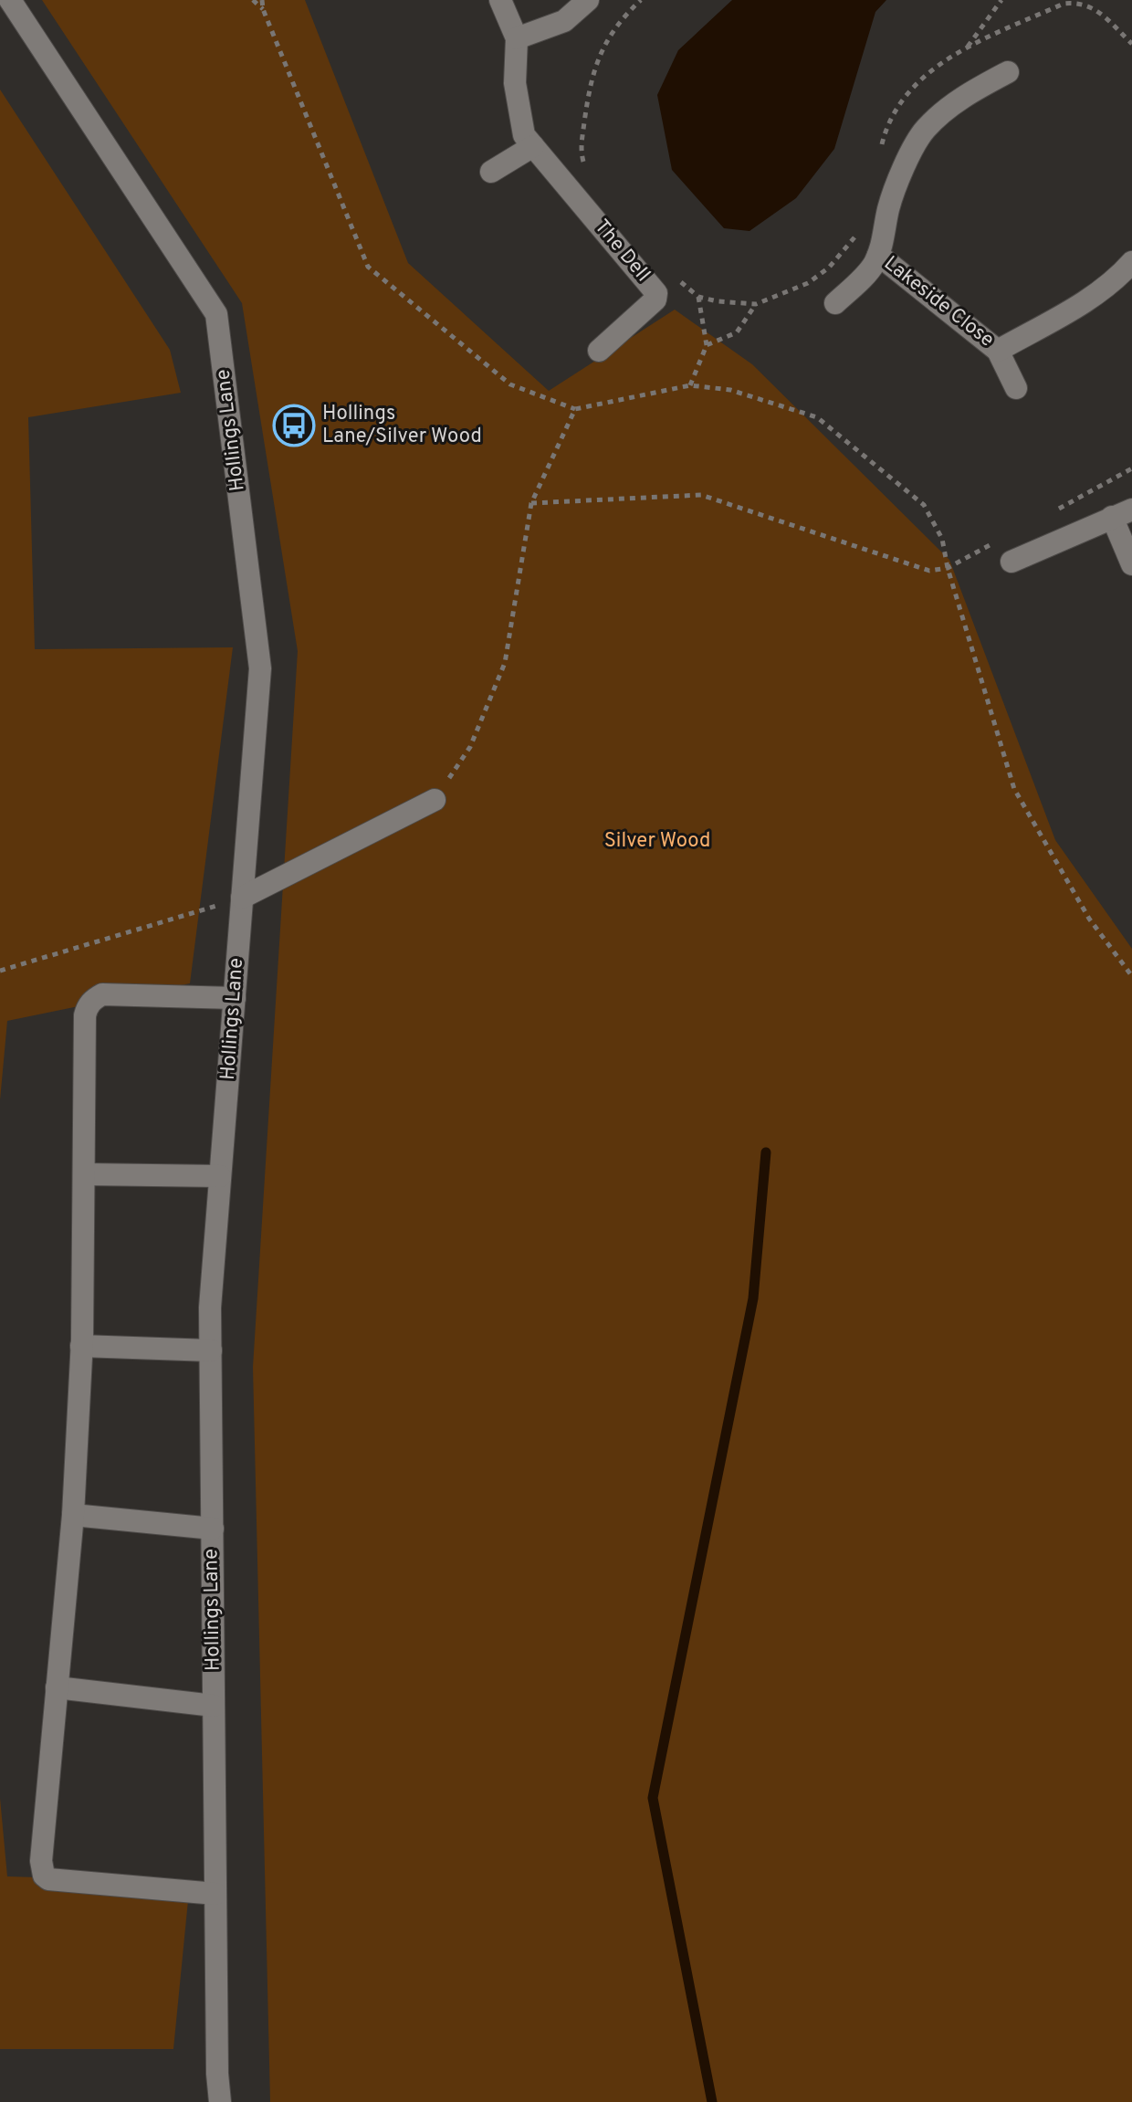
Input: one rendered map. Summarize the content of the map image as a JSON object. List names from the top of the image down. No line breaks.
{"streets":{"street":["The Dell","Lakeside Close","Hollings Lane"]},"parks":["Silver Wood"],"places":{"bus stop":["Hollings Lane/Silver Wood"]}}
